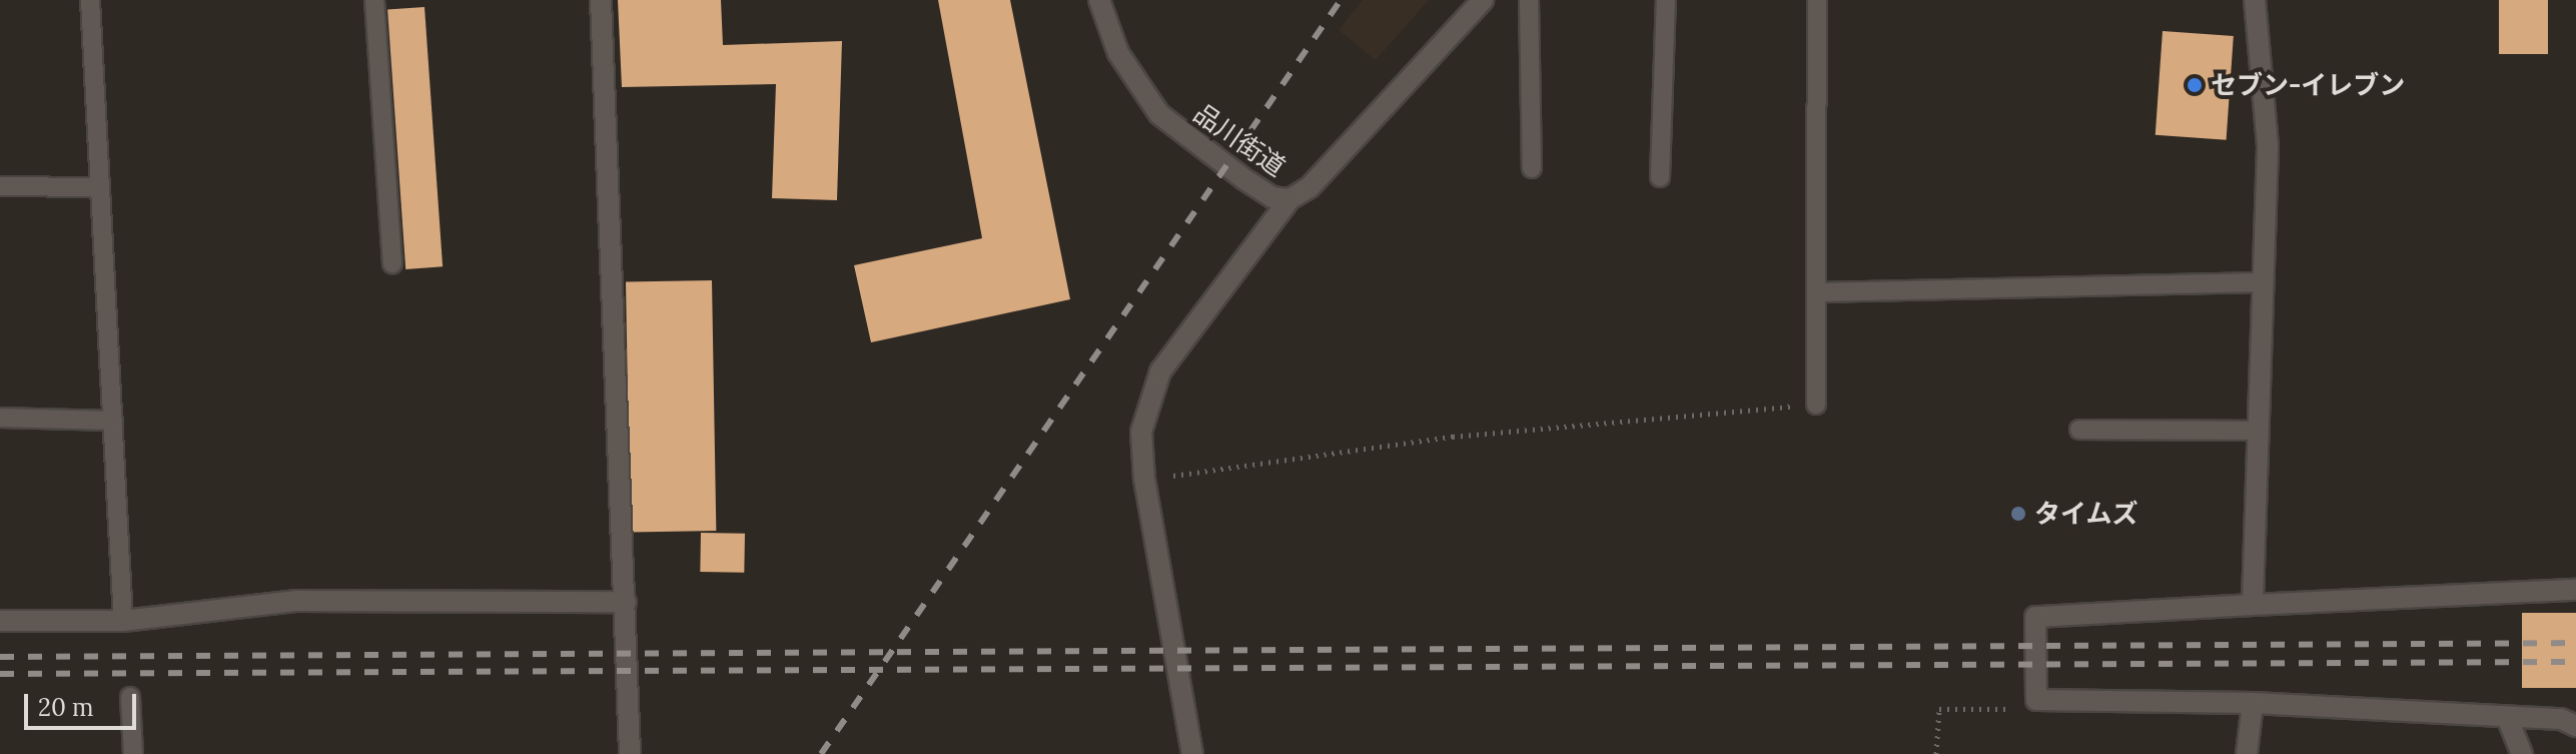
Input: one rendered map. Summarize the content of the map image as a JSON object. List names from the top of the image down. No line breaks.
{"streets":{"street":["品川街道"]},"places":["セブン-イレブン","タイムズ"],"scale_bar":"20 m"}
